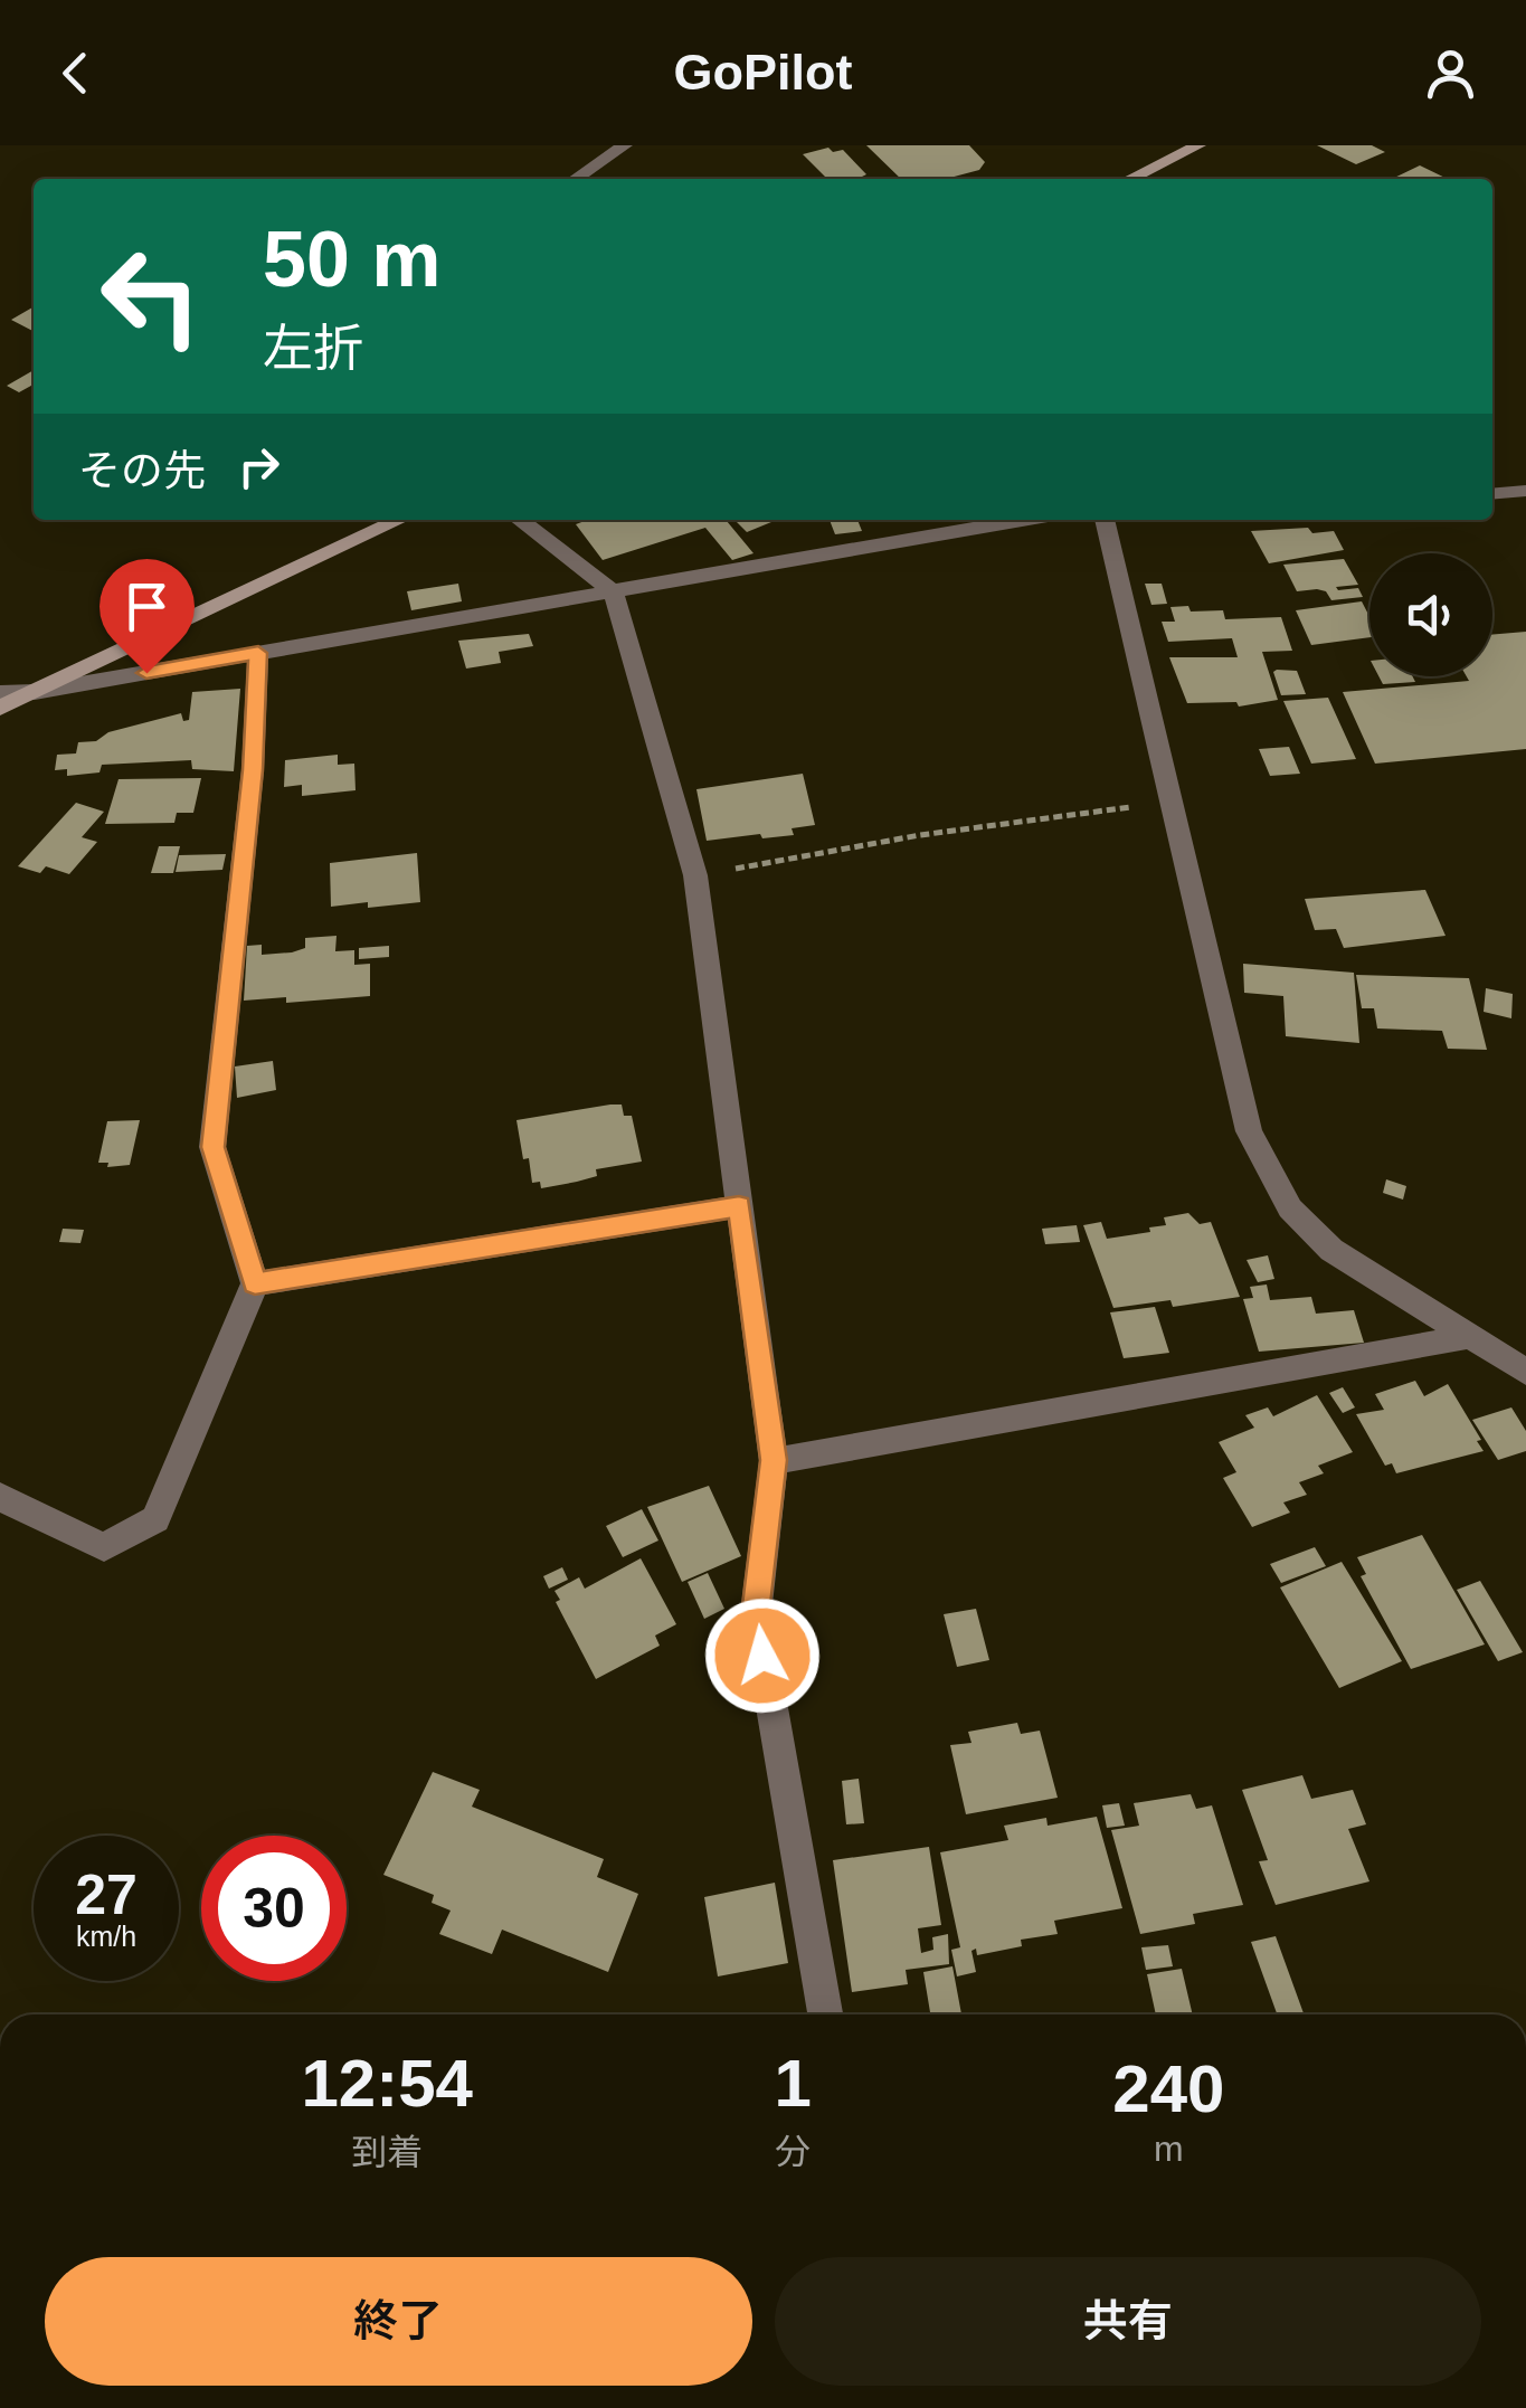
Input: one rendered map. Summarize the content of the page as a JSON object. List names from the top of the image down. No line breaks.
{"page":{"header":"GoPilot","turn":["50 m","左折"],"then":"その先","speed":"27 km/h","limit":"30","eta":["12:54","到着","1","分","240","m"],"buttons":["終了","共有"]}}
